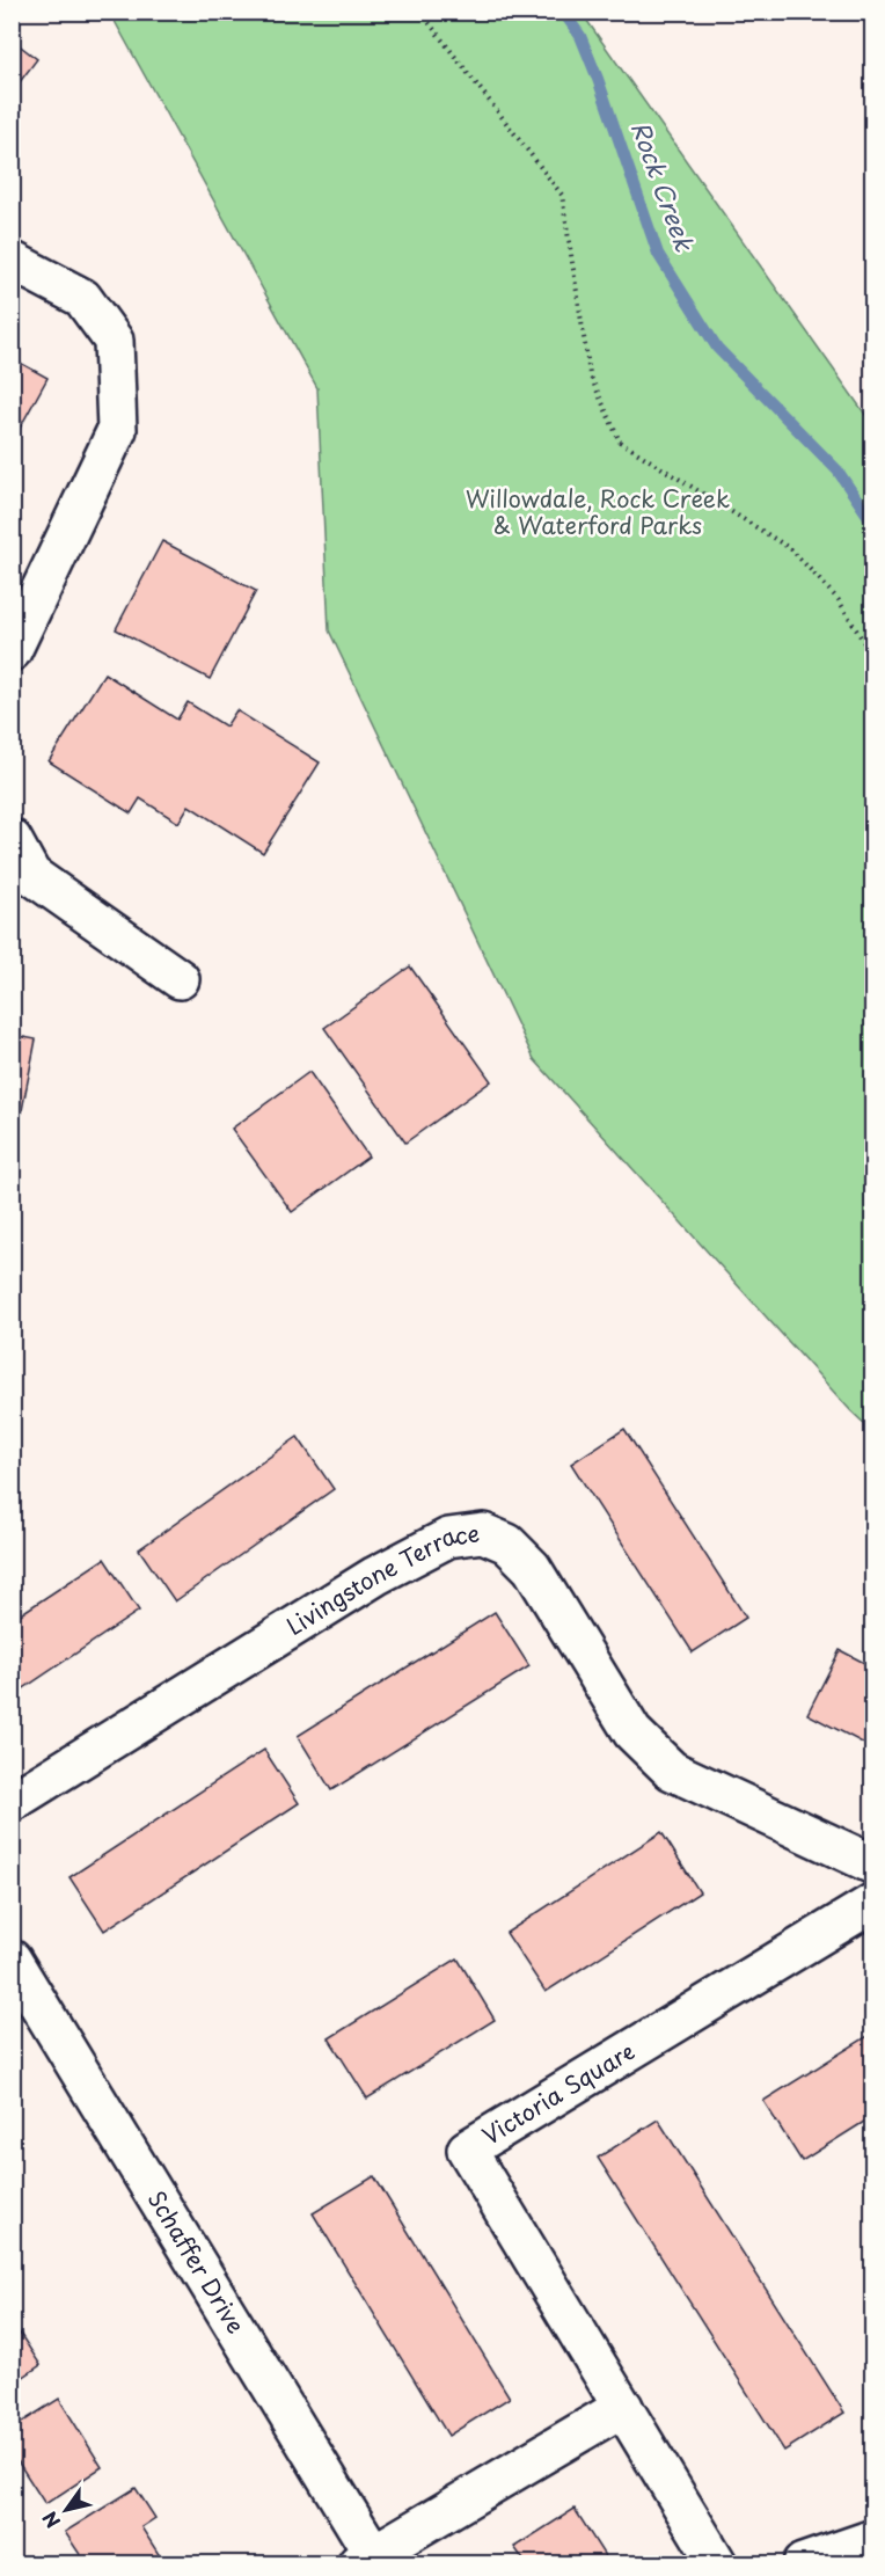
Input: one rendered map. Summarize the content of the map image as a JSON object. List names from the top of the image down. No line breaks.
{"streets":{"street":["Livingstone Terrace","Victoria Square","Schaffer Drive"]},"water":["Rock Creek"],"parks":["Willowdale, Rock Creek & Waterford Parks"],"north":"bottom left"}
